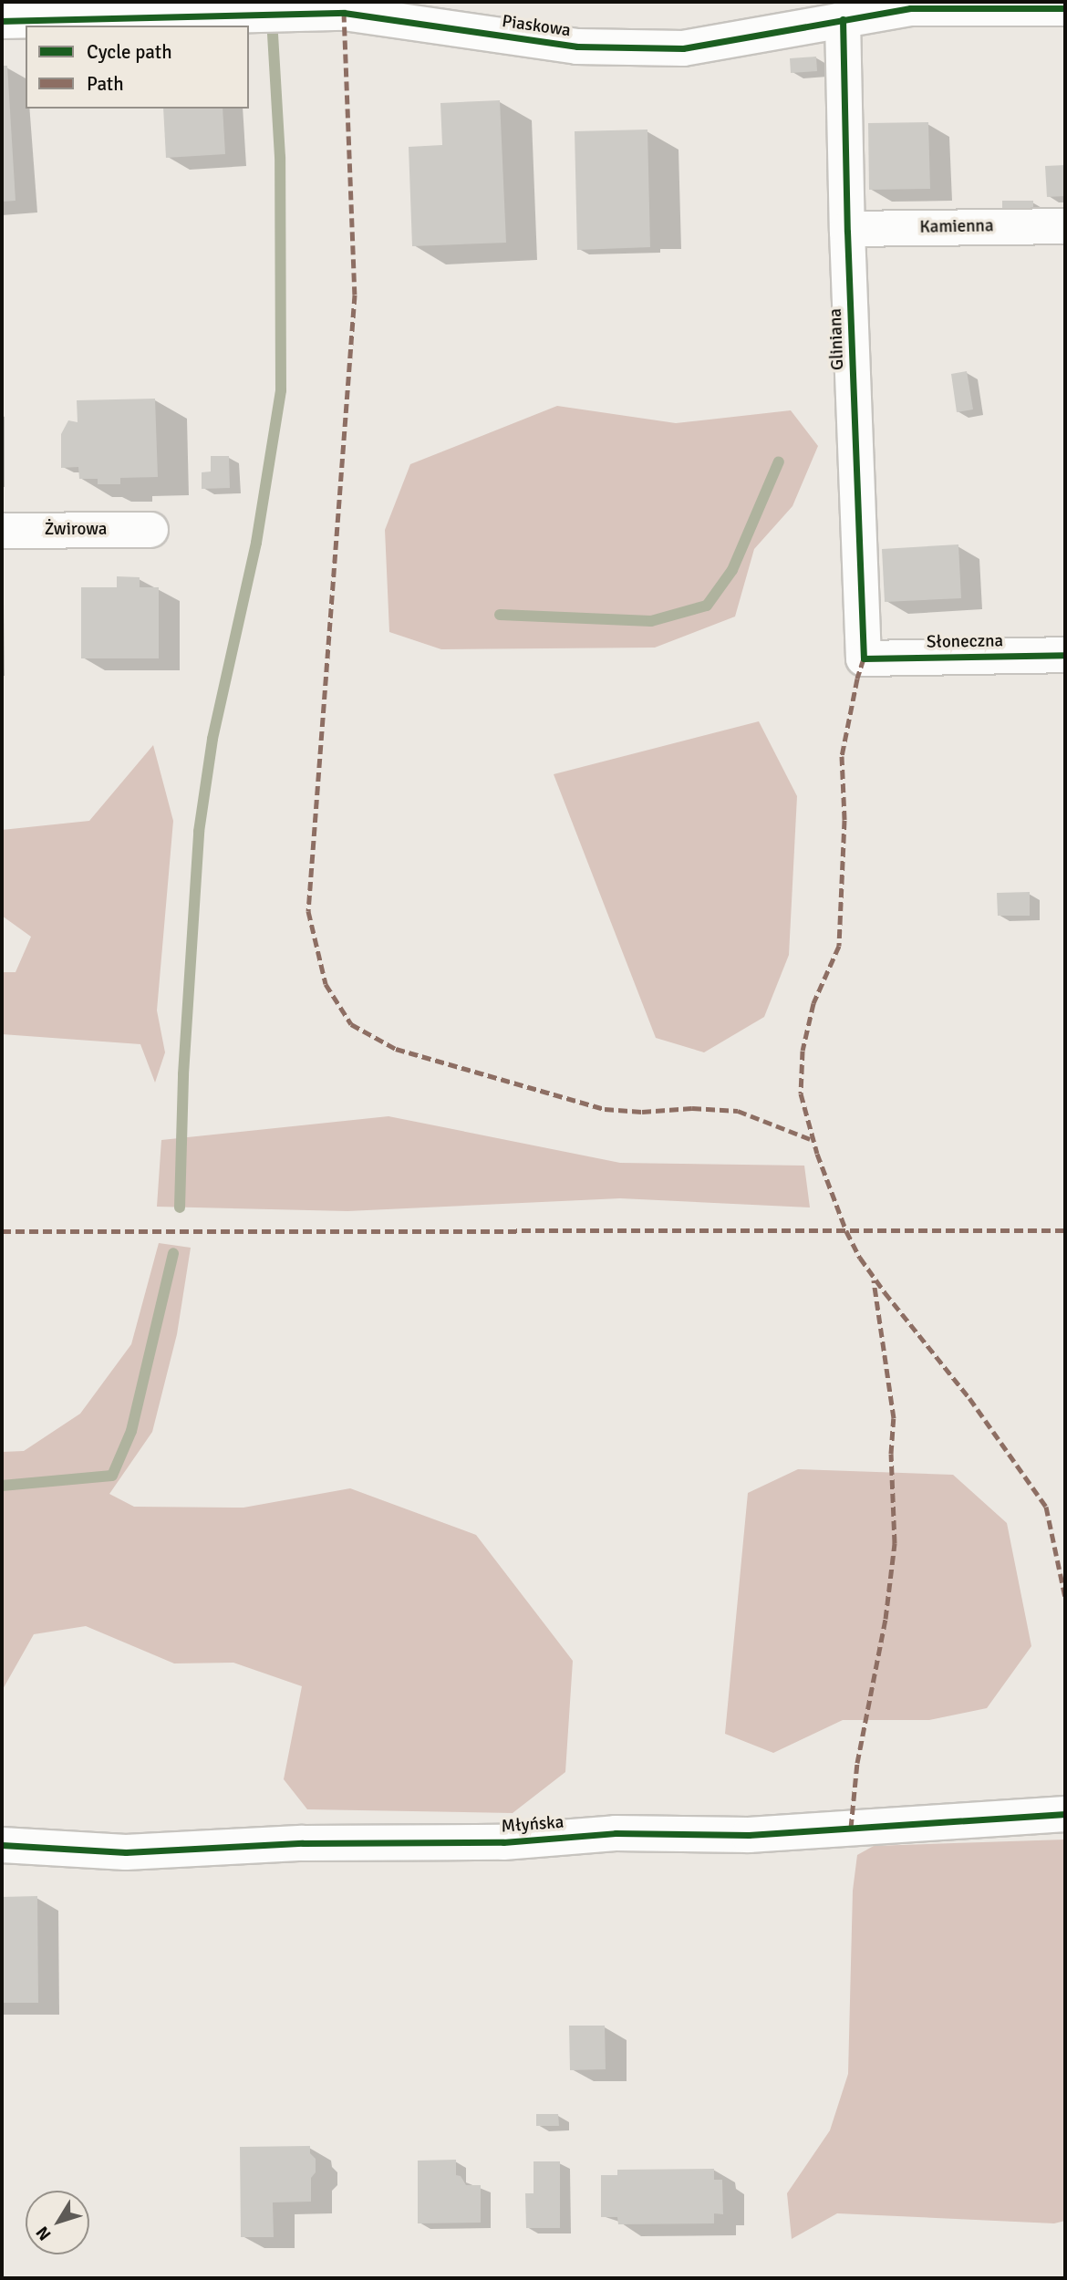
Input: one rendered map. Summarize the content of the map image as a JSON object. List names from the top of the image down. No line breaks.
{"streets":{"street":["Piaskowa","Kamienna","Gliniana","Żwirowa","Słoneczna","Młyńska"]},"crossings":[["Piaskowa","Gliniana"],["Kamienna","Gliniana"],["Gliniana","Słoneczna"]],"legend":["Cycle path","Path"],"north":"bottom left"}
